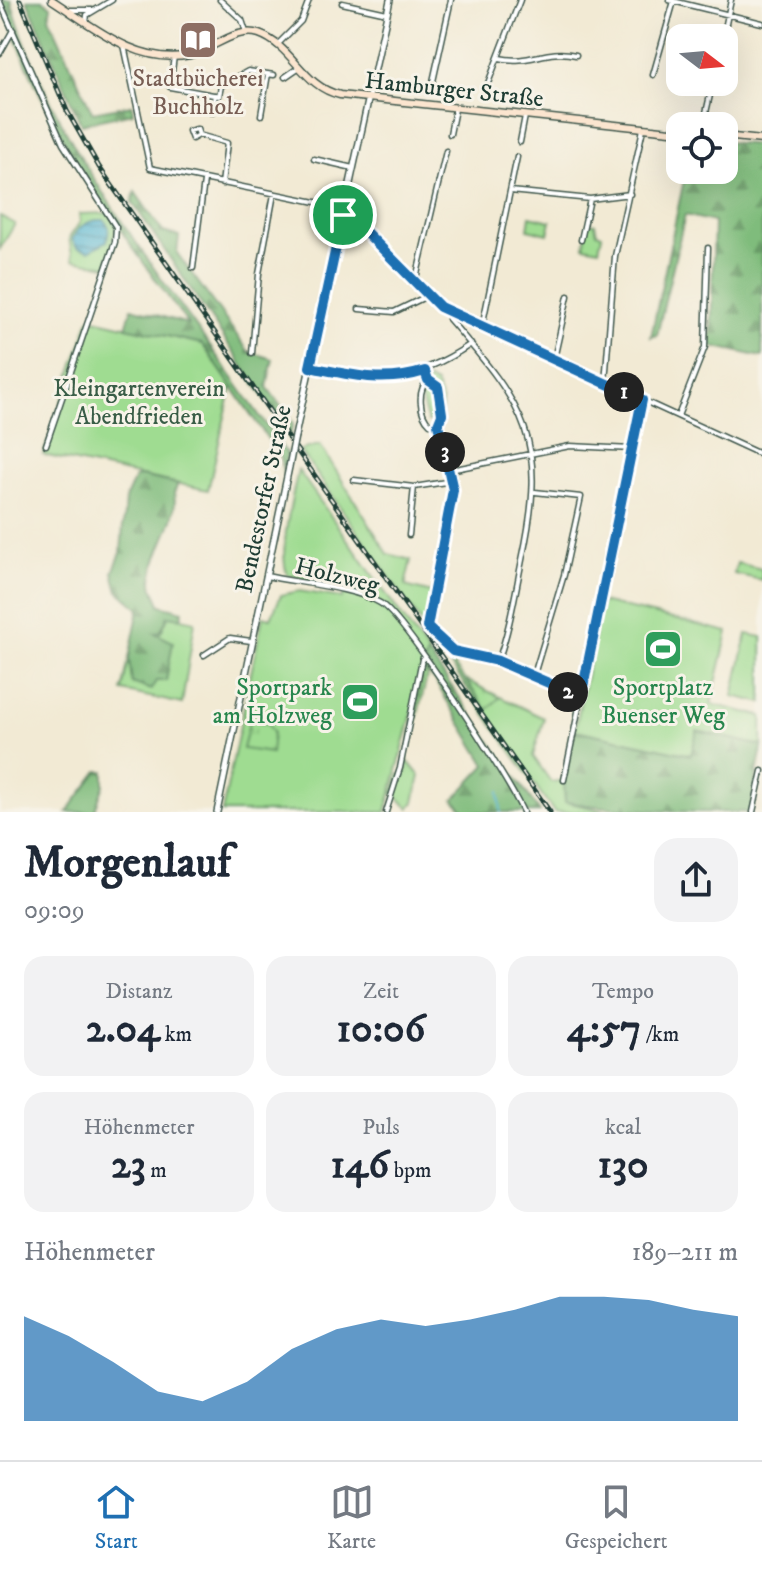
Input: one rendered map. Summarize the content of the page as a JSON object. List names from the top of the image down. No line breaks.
{"streets":{"main road":["Hamburger Straße"],"street":["Bendestorfer Straße","Holzweg"]},"crossings":[["Hamburger Straße","Bendestorfer Straße"],["Bendestorfer Straße","Holzweg"]],"parks":["Kleingartenverein Abendfrieden"],"places":{"library":["Stadtbücherei Buchholz"],"sports":["Sportplatz Buenser Weg","Sportpark am Holzweg"]},"north":"right","page":{"pins":["1","3","2"],"heading":["Morgenlauf","09:09"],"stats":[["Distanz","2.04 km"],["Zeit","10:06"],["Tempo","4:57 /km"],["Höhenmeter","23 m"],["Puls","146 bpm"],["kcal","130"]],"chart":["Höhenmeter","189–211 m"],"tabs":["Start","Karte","Gespeichert"]}}
